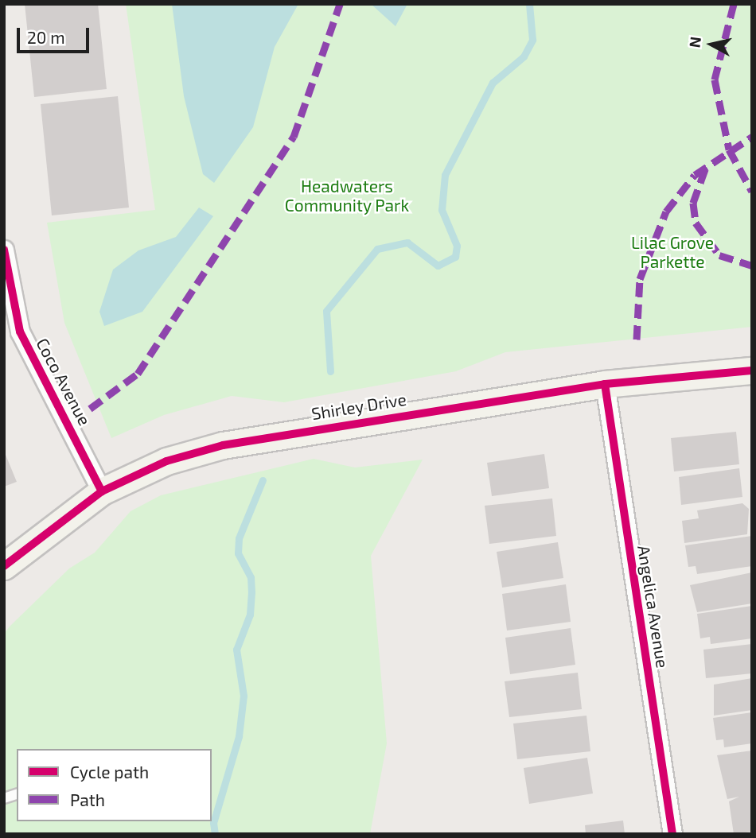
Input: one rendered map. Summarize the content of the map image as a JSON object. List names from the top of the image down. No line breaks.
{"streets":{"street":["Coco Avenue","Shirley Drive","Angelica Avenue"]},"crossings":[["Coco Avenue","Shirley Drive"],["Shirley Drive","Angelica Avenue"]],"parks":["Headwaters Community Park","Lilac Grove Parkette"],"legend":["Cycle path","Path"],"scale_bar":"20 m","north":"left"}
